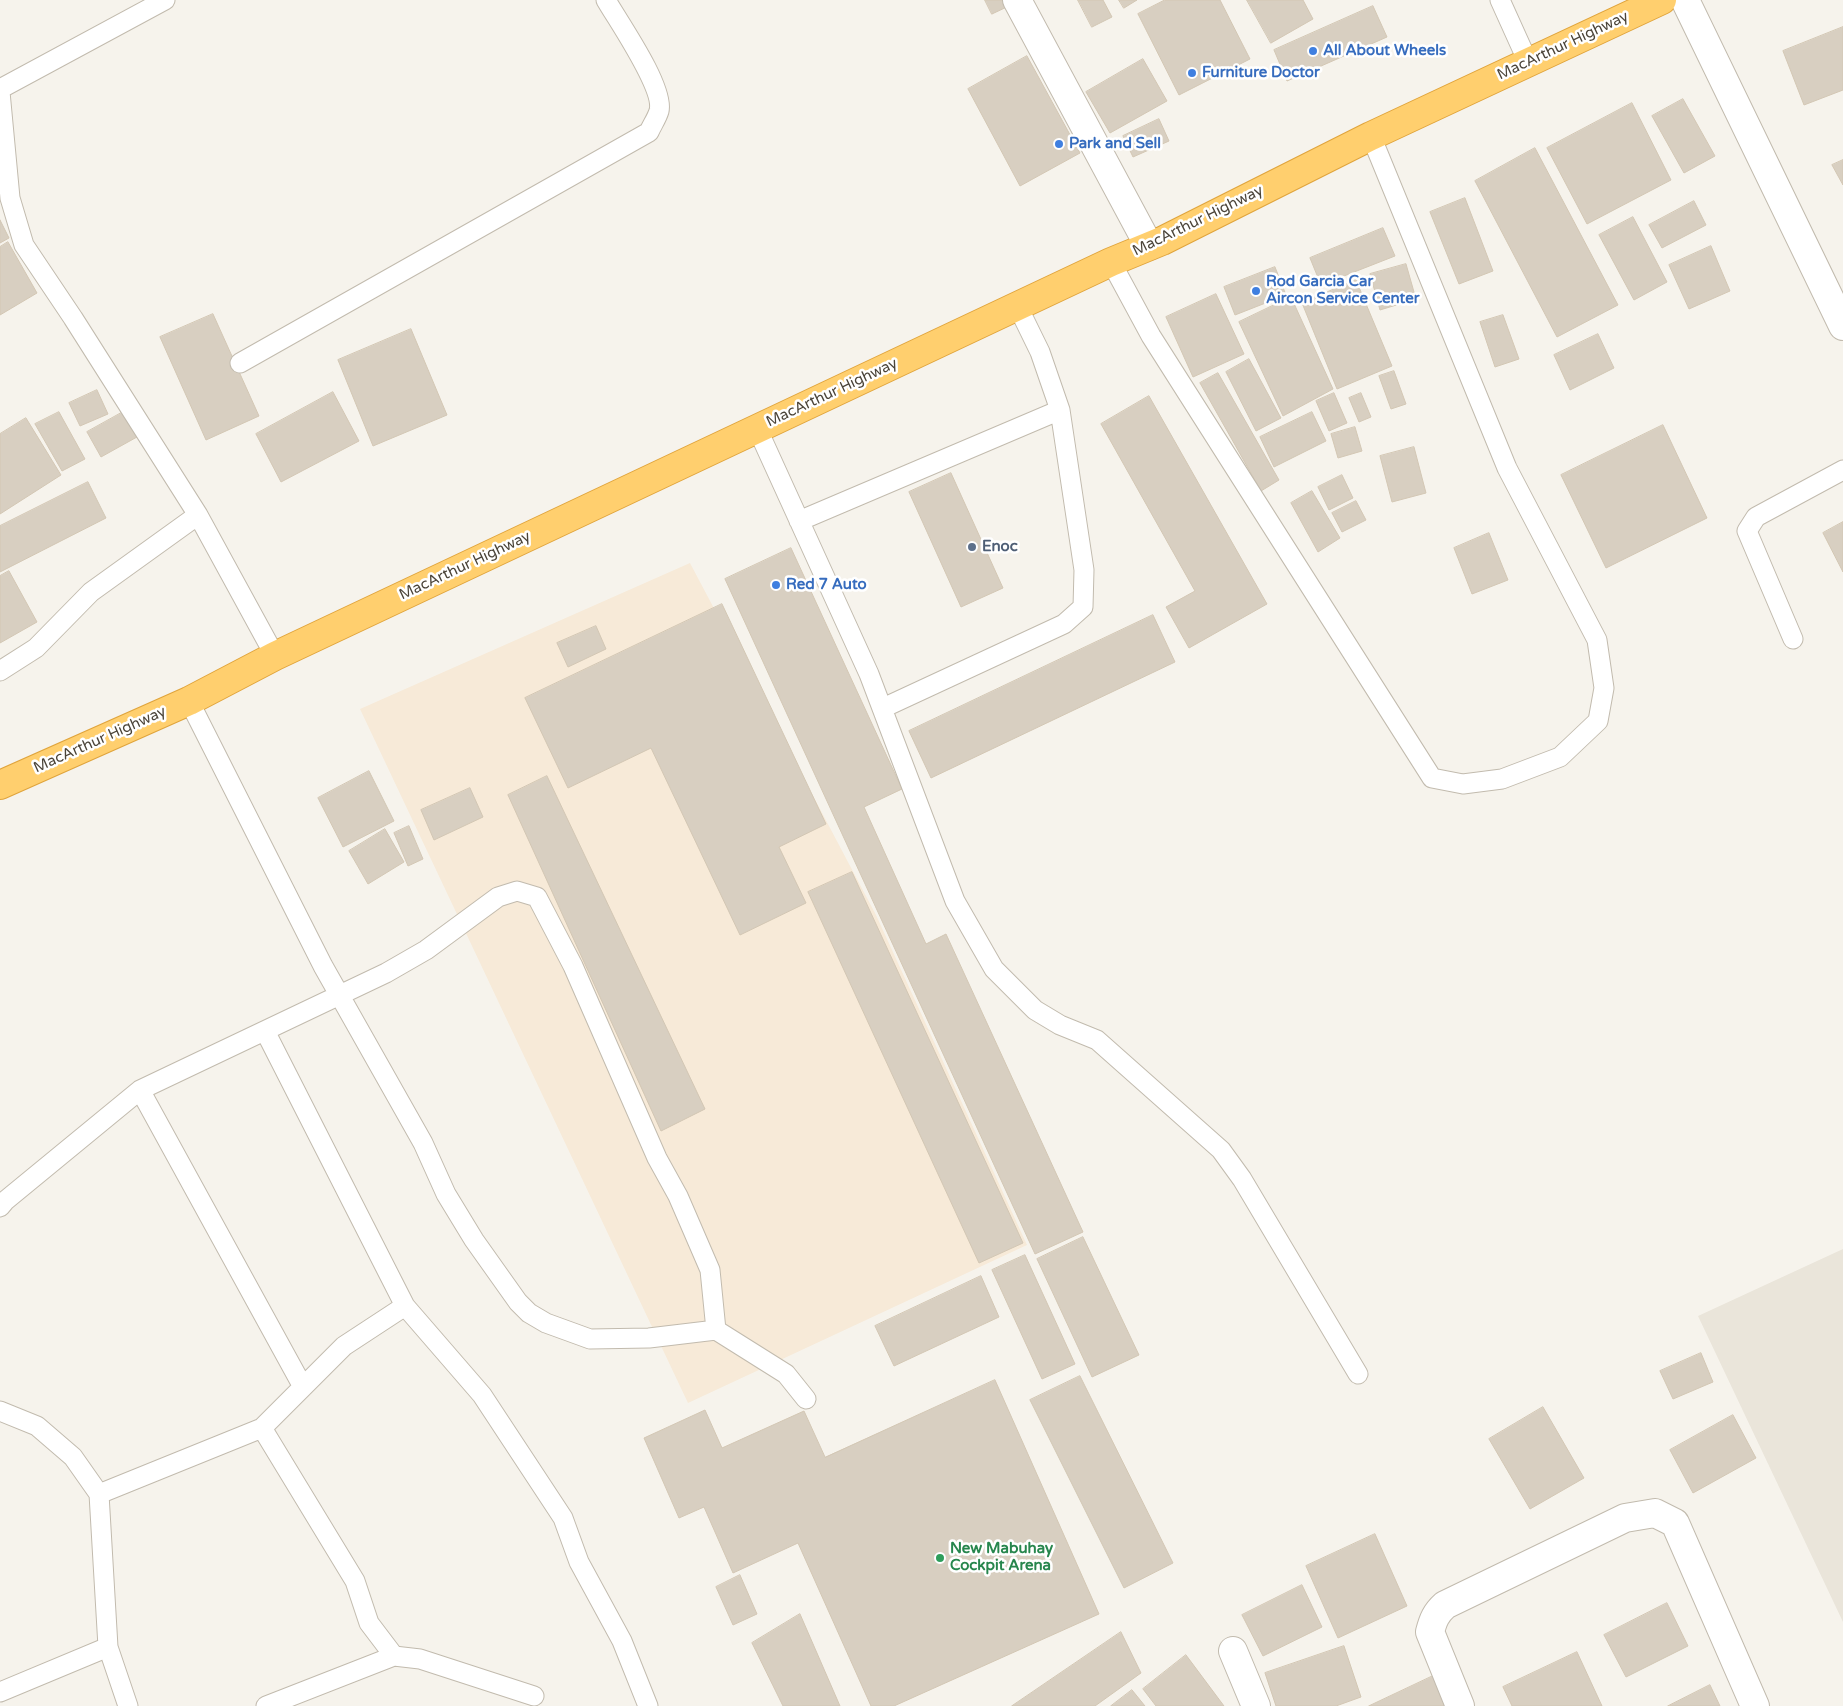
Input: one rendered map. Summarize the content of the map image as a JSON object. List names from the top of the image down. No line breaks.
{"streets":{"highway":["MacArthur Highway"]},"places":["All About Wheels","Furniture Doctor","Park and Sell","Rod Garcia Car Aircon Service Center","Enoc","Red 7 Auto","New Mabuhay Cockpit Arena"]}
